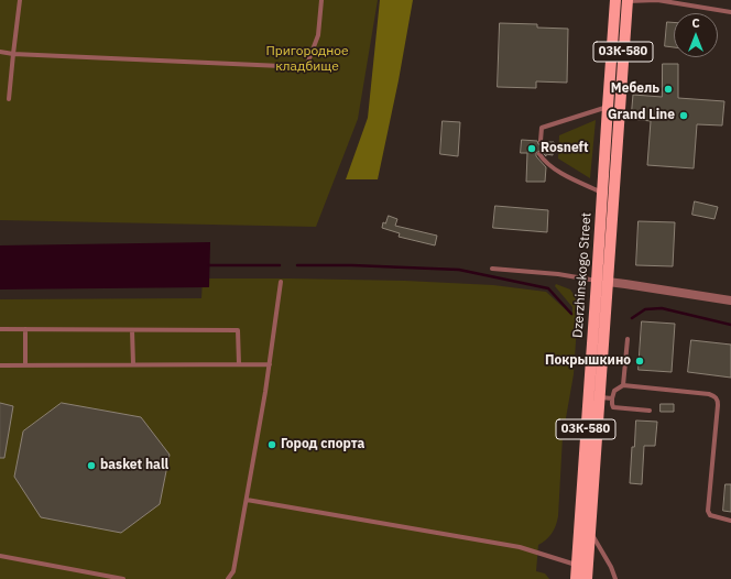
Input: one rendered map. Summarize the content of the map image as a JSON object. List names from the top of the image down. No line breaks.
{"streets":{"main road":["03К-580","Dzerzhinskogo Street"]},"crossings":[["03К-580","Dzerzhinskogo Street"]],"parks":["Пригородное кладбище"],"places":["Мебель","Grand Line","Rosneft","Покрышкино","Город спорта","basket hall"],"north":"top"}
